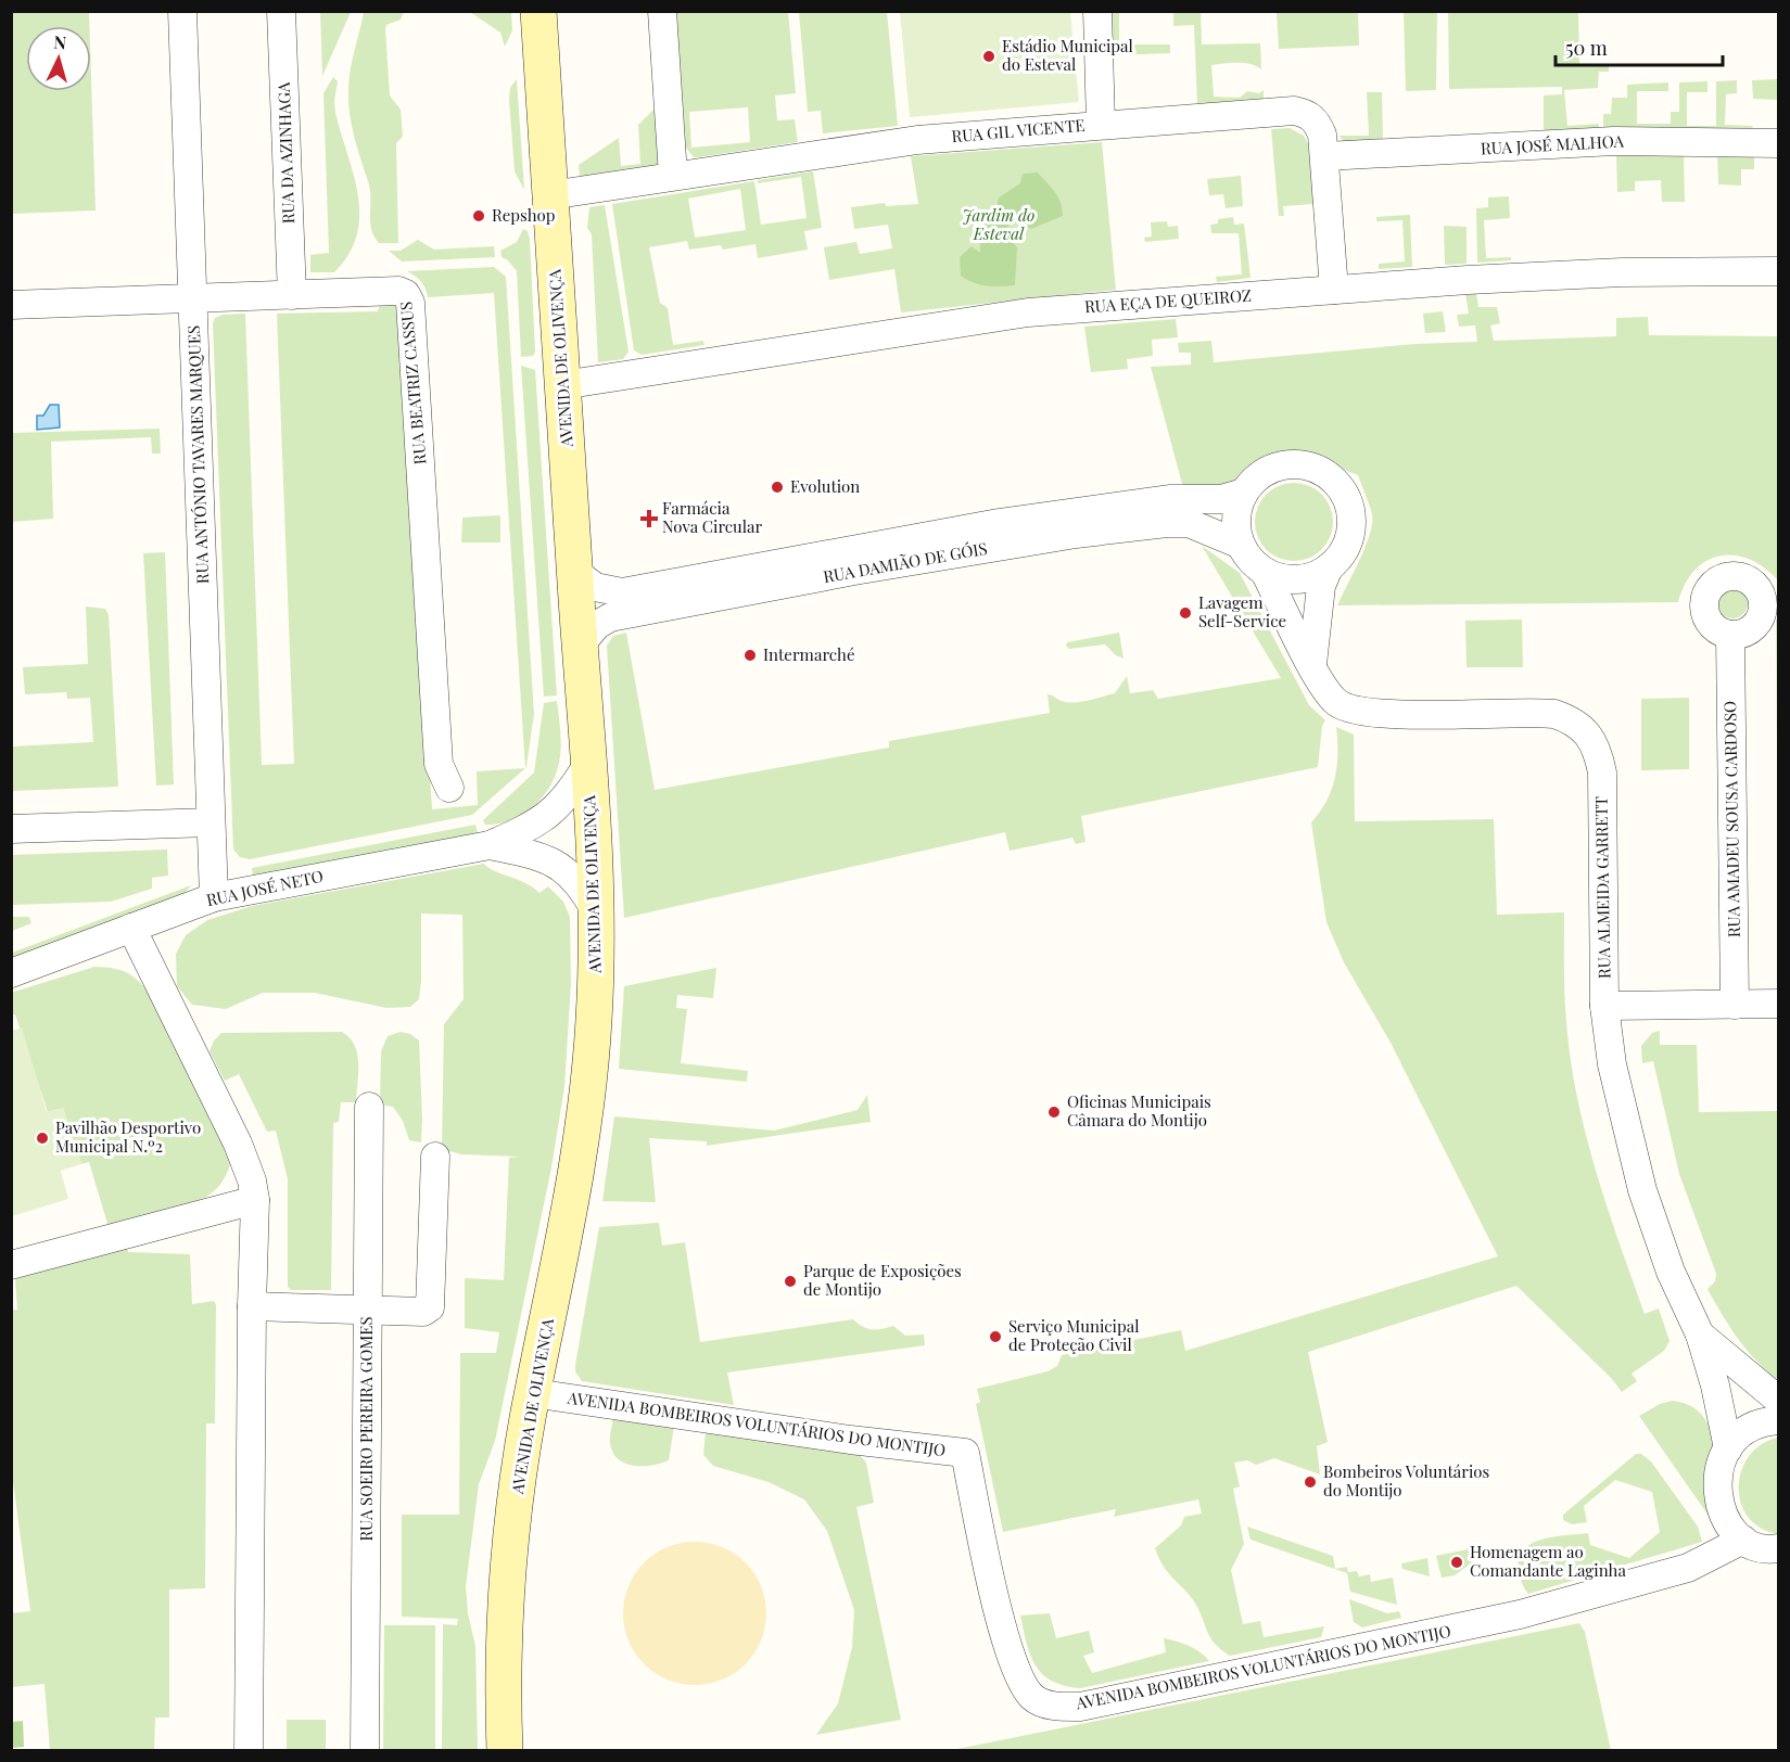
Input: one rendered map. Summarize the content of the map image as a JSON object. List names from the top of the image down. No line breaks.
{"streets":{"main road":["AVENIDA DE OLIVENÇA"],"street":["RUA GIL VICENTE","RUA JOSÉ MALHOA","RUA DA AZINHAGA","RUA EÇA DE QUEIROZ","RUA BEATRIZ CASSUS","RUA ANTÓNIO TAVARES MARQUES","RUA DAMIÃO DE GÓIS","RUA AMADEU SOUSA CARDOSO","RUA ALMEIDA GARRETT","RUA JOSÉ NETO","AVENIDA BOMBEIROS VOLUNTÁRIOS DO MONTIJO","RUA SOEIRO PEREIRA GOMES"]},"crossings":[["RUA GIL VICENTE","RUA JOSÉ MALHOA"],["RUA GIL VICENTE","RUA EÇA DE QUEIROZ"],["RUA GIL VICENTE","AVENIDA DE OLIVENÇA"],["RUA DA AZINHAGA","RUA BEATRIZ CASSUS"],["RUA EÇA DE QUEIROZ","AVENIDA DE OLIVENÇA"],["AVENIDA DE OLIVENÇA","RUA DAMIÃO DE GÓIS"],["AVENIDA DE OLIVENÇA","RUA JOSÉ NETO"],["AVENIDA DE OLIVENÇA","AVENIDA BOMBEIROS VOLUNTÁRIOS DO MONTIJO"],["RUA BEATRIZ CASSUS","RUA ANTÓNIO TAVARES MARQUES"],["RUA ANTÓNIO TAVARES MARQUES","RUA JOSÉ NETO"],["RUA DAMIÃO DE GÓIS","RUA ALMEIDA GARRETT"]],"parks":["Jardim do Esteval"],"places":{"other":["Estádio Municipal do Esteval","Repshop","Evolution","Lavagem Self-Service","Intermarché","Oficinas Municipais Câmara do Montijo","Pavilhão Desportivo Municipal N.º2","Parque de Exposições de Montijo","Serviço Municipal de Proteção Civil","Bombeiros Voluntários do Montijo","Homenagem ao Comandante Laginha"],"health":["Farmácia Nova Circular"]},"scale_bar":"50 m","north":"top"}
